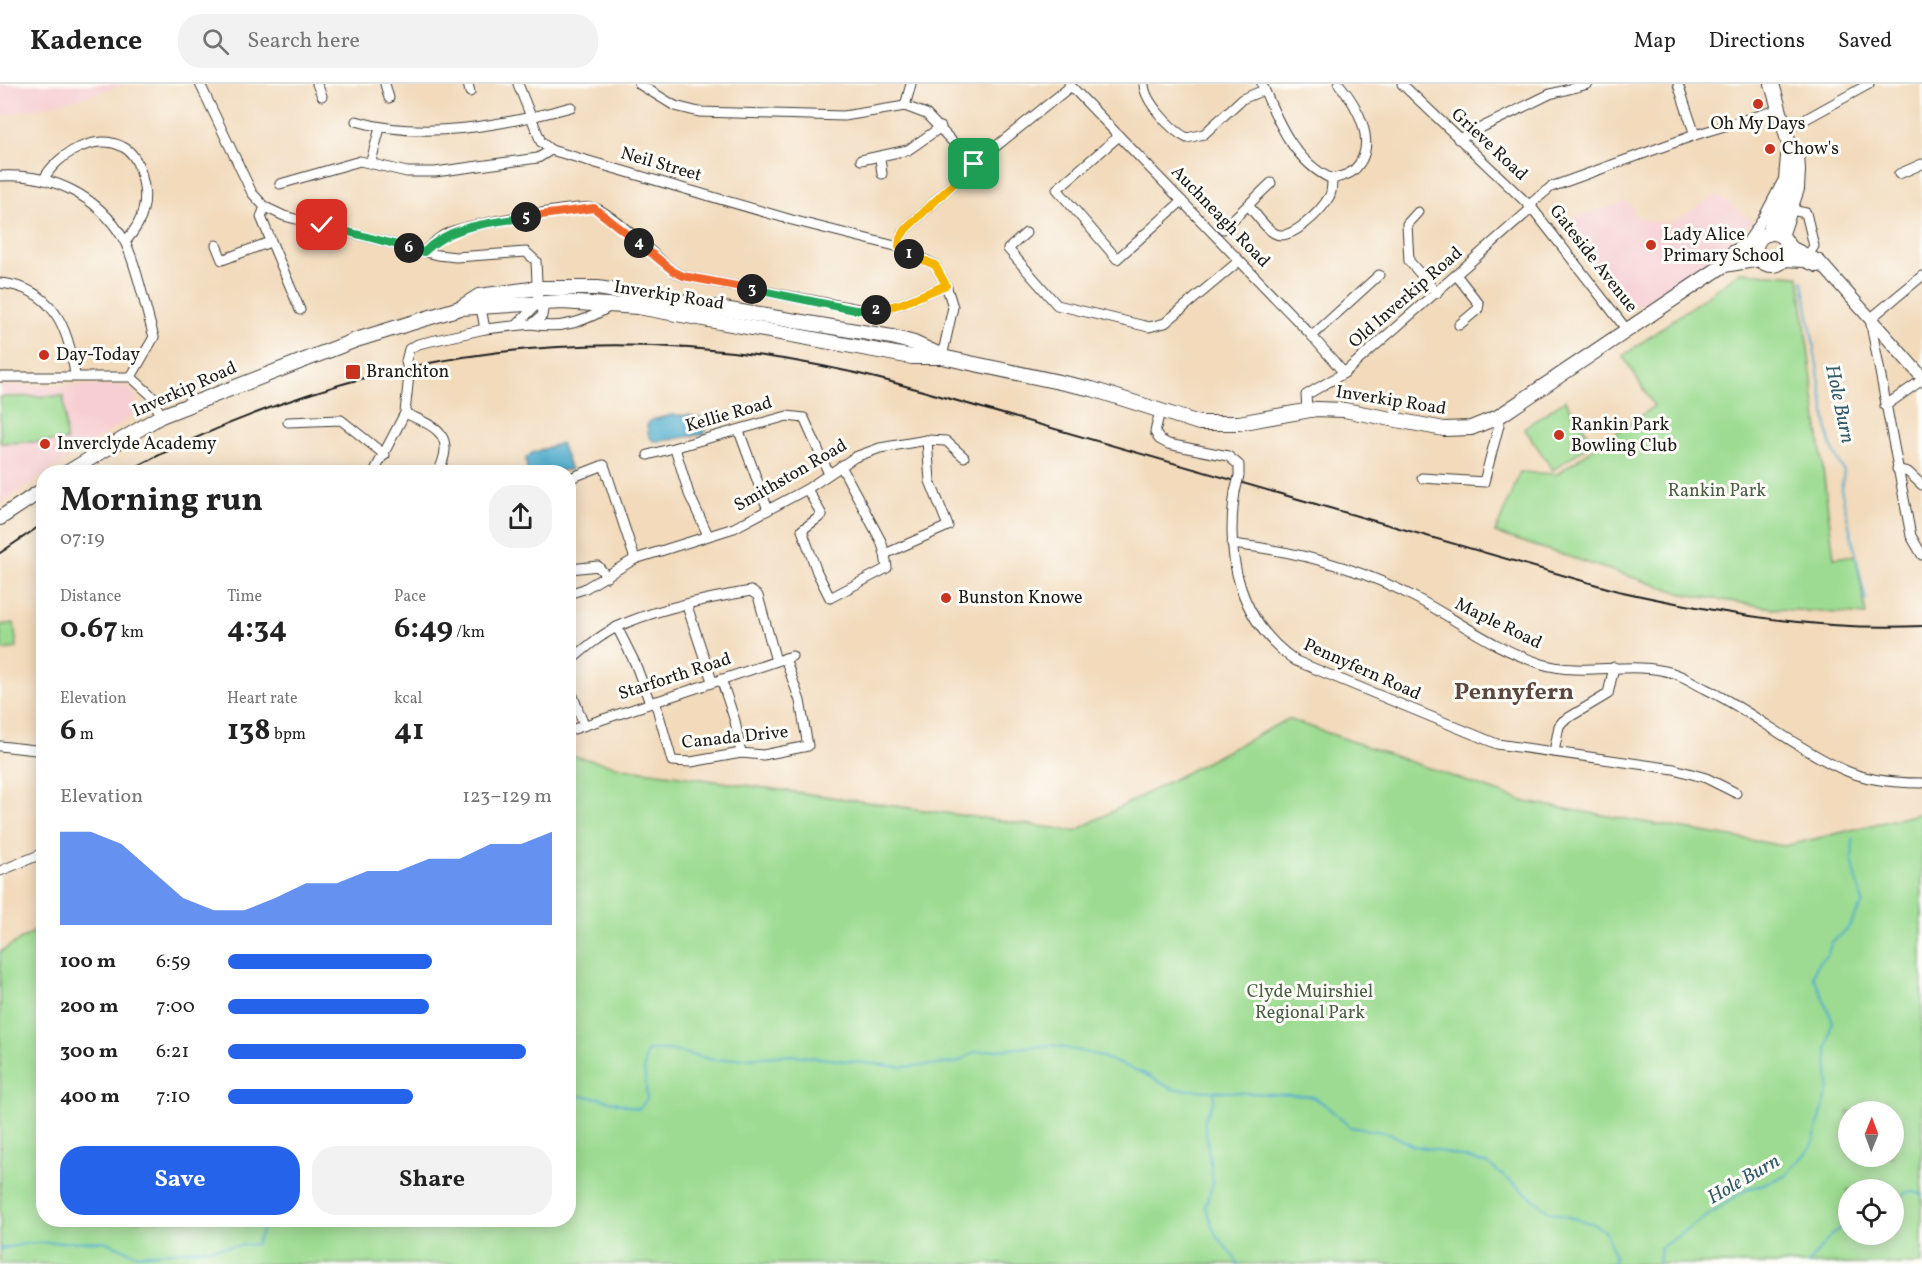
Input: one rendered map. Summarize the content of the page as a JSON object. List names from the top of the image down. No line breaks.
{"streets":{"highway":["Inverkip Road"],"street":["Grieve Road","Neil Street","Auchneagh Road","Gateside Avenue","Old Inverkip Road","Kellie Road","Smithston Road","Maple Road","Pennyfern Road","Starforth Road","Canada Drive"]},"crossings":[["Grieve Road","Gateside Avenue"],["Grieve Road","Old Inverkip Road"],["Neil Street","Inverkip Road"],["Auchneagh Road","Old Inverkip Road"],["Gateside Avenue","Inverkip Road"],["Gateside Avenue","Old Inverkip Road"],["Inverkip Road","Old Inverkip Road"],["Inverkip Road","Pennyfern Road"],["Kellie Road","Smithston Road"],["Maple Road","Pennyfern Road"],["Starforth Road","Canada Drive"]],"districts":["Pennyfern"],"water":["Hole Burn"],"parks":["Rankin Park","Clyde Muirshiel Regional Park"],"places":{"other":["Oh My Days","Chow's","Lady Alice Primary School","Day-Today","Rankin Park Bowling Club","Inverclyde Academy","Bunston Knowe"],"transit":["Branchton"]},"north":"top","page":{"header":"Kadence","search":"Search here","nav":["Map","Directions","Saved"],"pins":["5","4","6","1","3","2"],"heading":["Morning run","07:19"],"stats":[["Distance","0.67 km"],["Time","4:34"],["Pace","6:49 /km"],["Elevation","6 m"],["Heart rate","138 bpm"],["kcal","41"]],"chart":["Elevation","123–129 m"],"list":[{"name":"100 m","note":"6:59"},{"name":"200 m","note":"7:00"},{"name":"300 m","note":"6:21"},{"name":"400 m","note":"7:10"}],"buttons":["Save","Share"]}}
